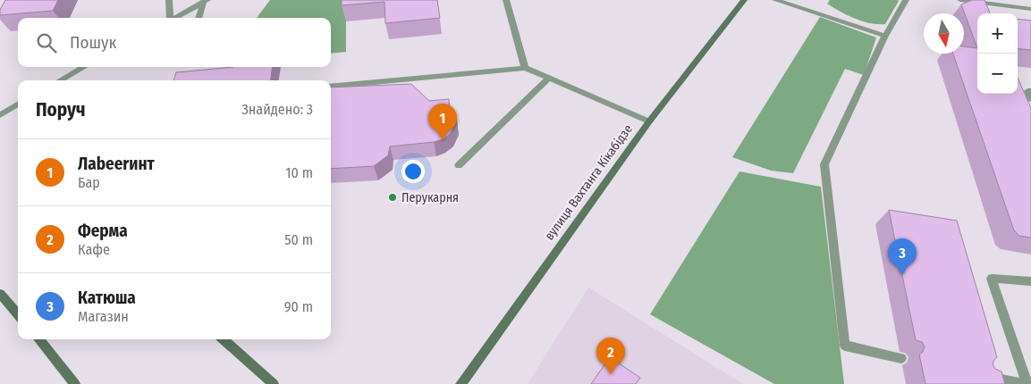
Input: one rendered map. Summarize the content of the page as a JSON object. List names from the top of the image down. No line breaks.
{"streets":{"street":["вулиця Вахтанга Кікабідзе"]},"places":["Перукарня"],"north":"bottom","page":{"map_buttons":["+","−"],"search":"Пошук","heading":["Поруч","Знайдено: 3"],"pins":["1","3","2"],"list":[{"mark":"1","name":"Лаbeerинт","note":"Бар","value":"10 m"},{"mark":"2","name":"Ферма","note":"Кафе","value":"50 m"},{"mark":"3","name":"Катюша","note":"Магазин","value":"90 m"}]}}
